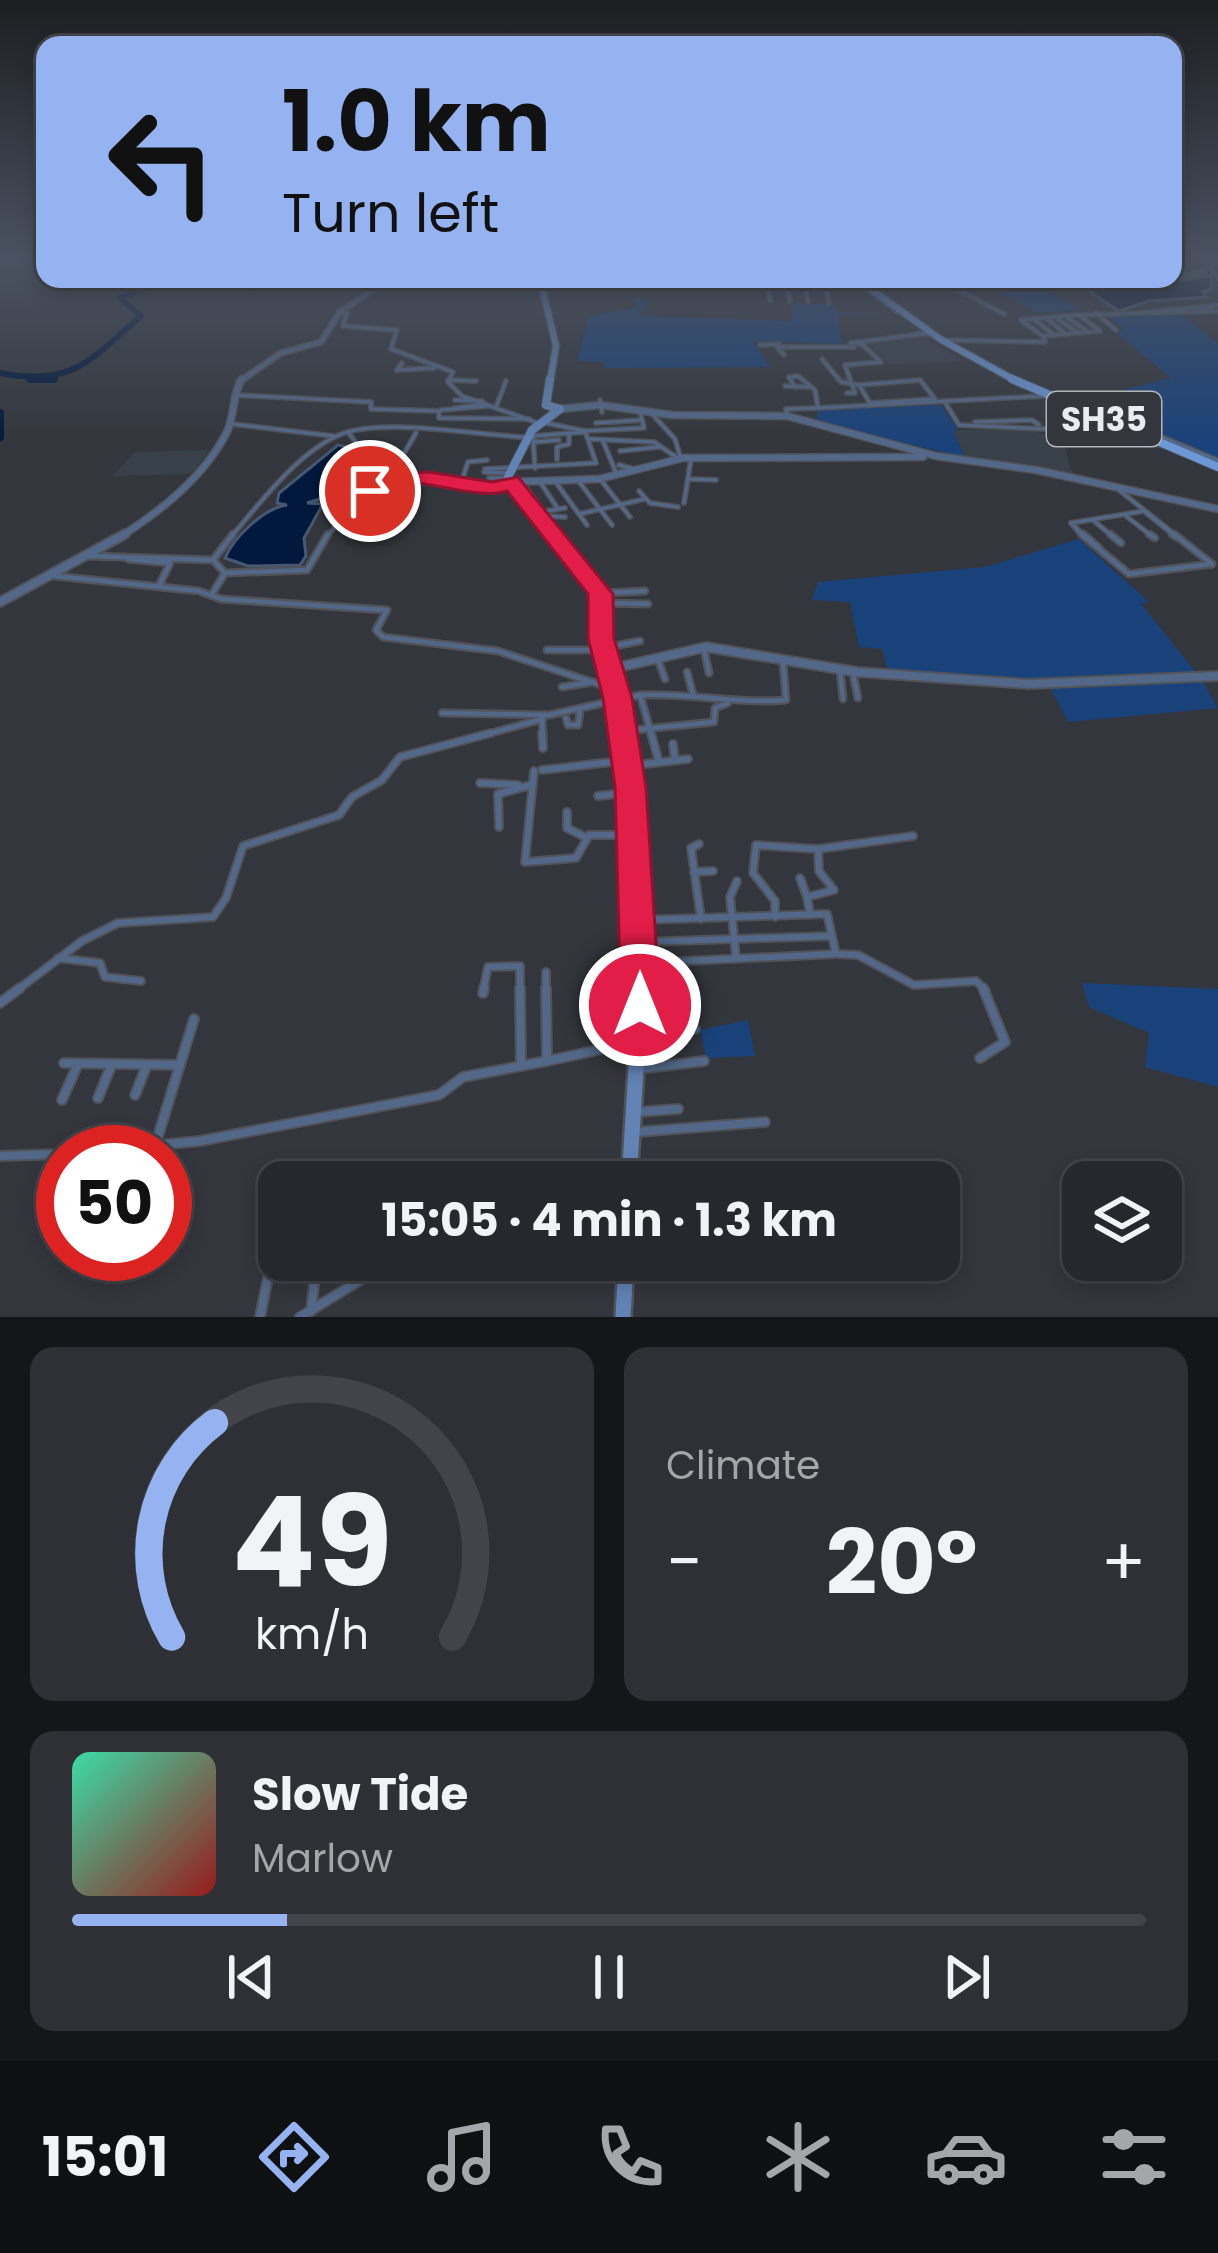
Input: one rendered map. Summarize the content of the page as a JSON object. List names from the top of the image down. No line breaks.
{"streets":{"main road":["SH35"]},"page":{"turn":["1.0 km","Turn left"],"limit":"50","trip":"15:05 · 4 min · 1.3 km","tile":"Climate","heat":["−","20°","+"],"song":["Slow Tide","Marlow"],"tabs":"15:01","gauge":["49","km/h"]}}
